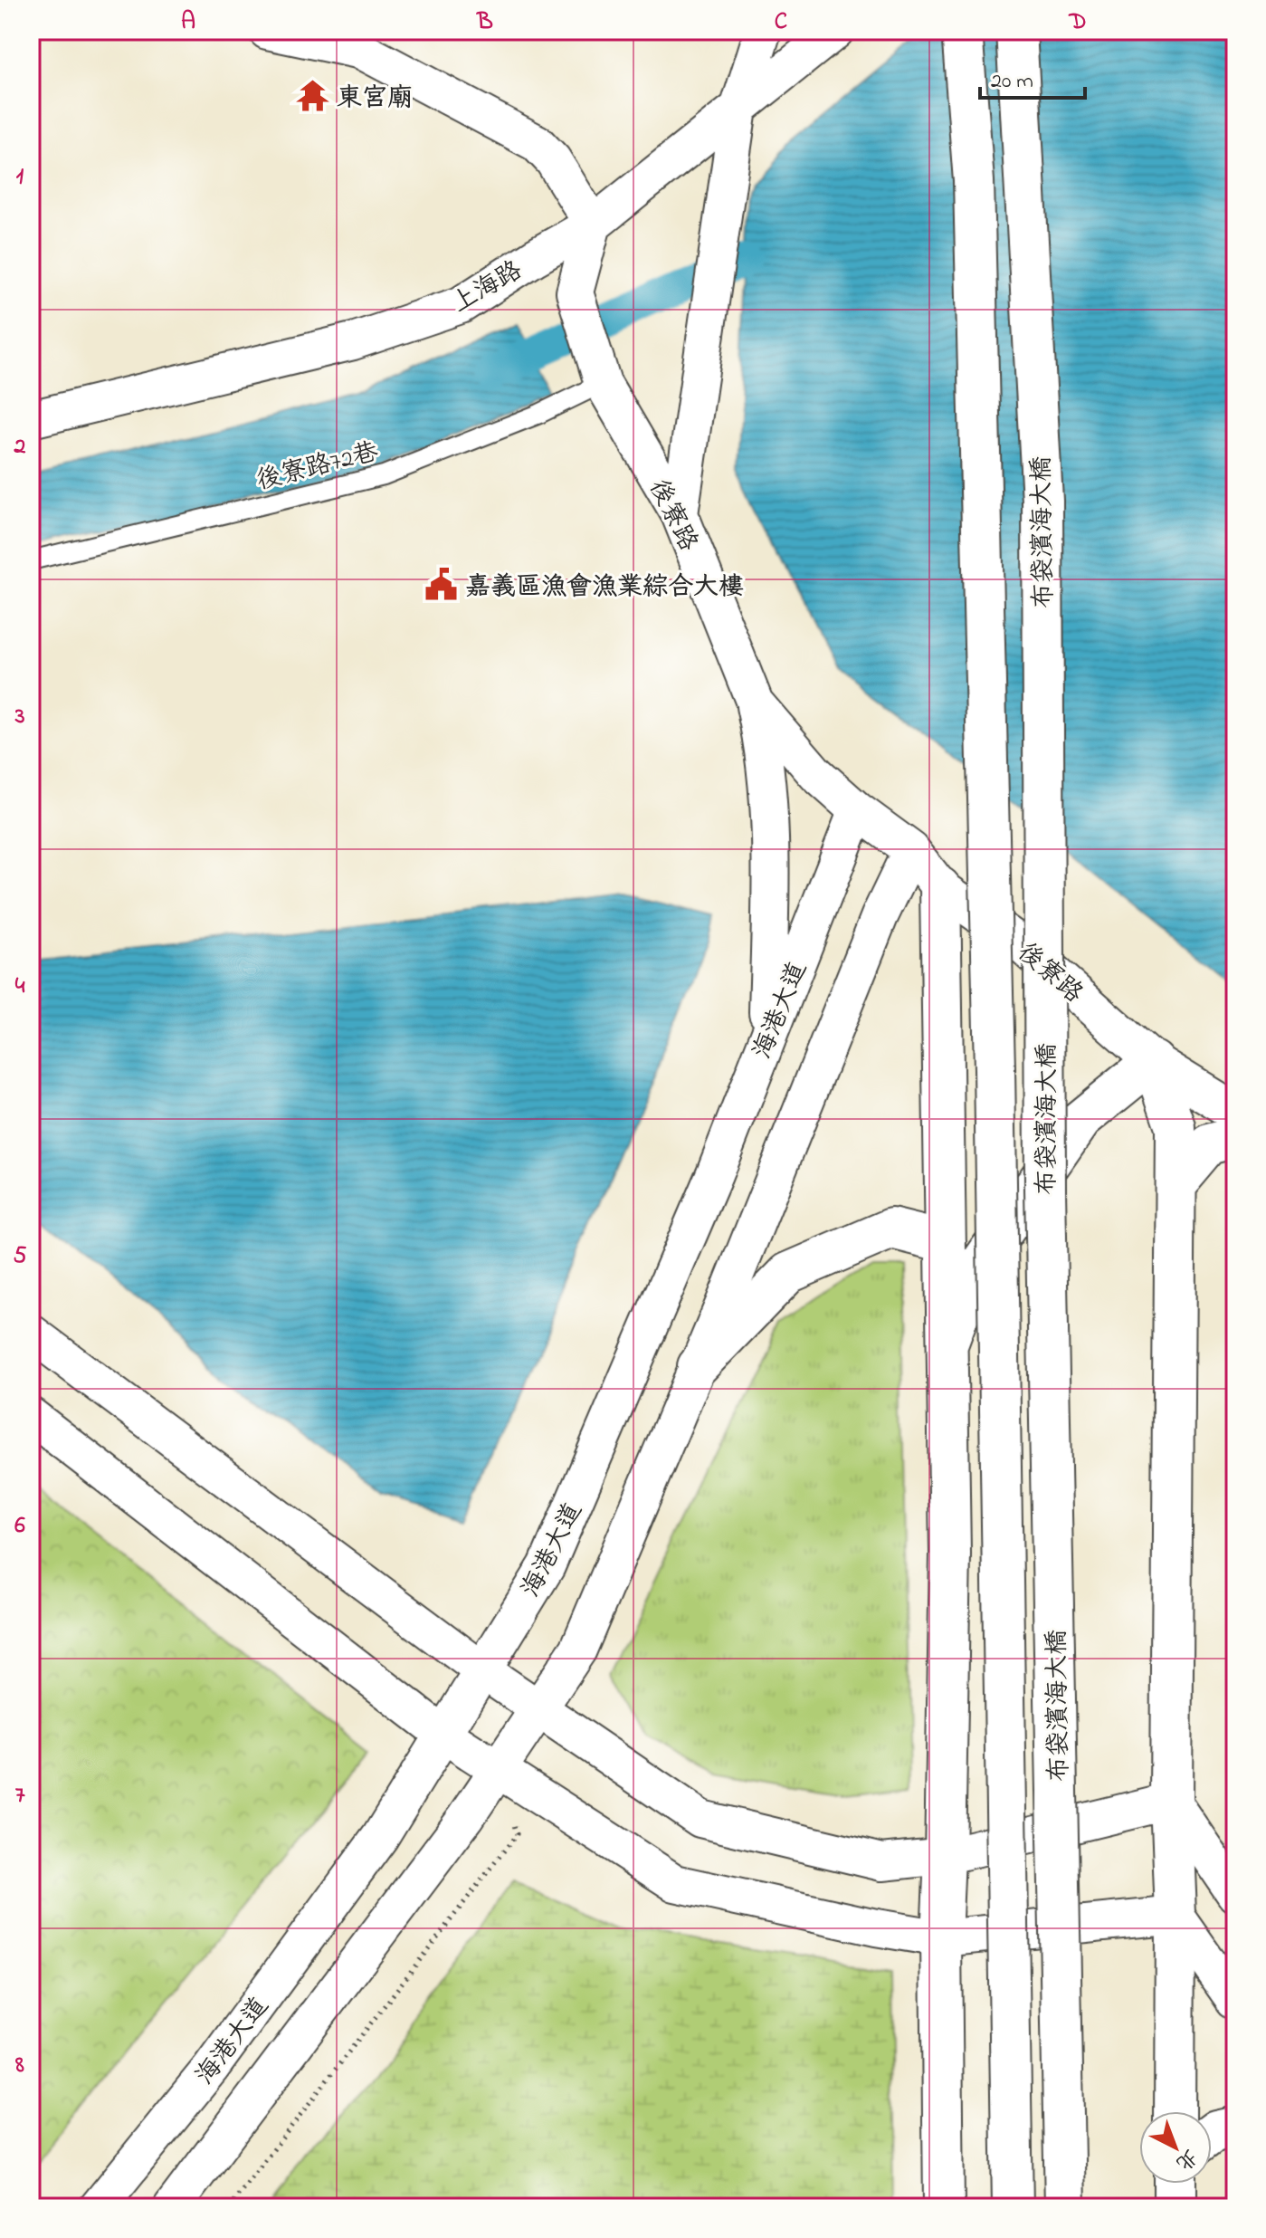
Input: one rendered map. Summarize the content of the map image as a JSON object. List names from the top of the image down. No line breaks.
{"streets":{"main road":["布袋濱海大橋"],"street":["上海路","後寮路","海港大道"],"lane":["後寮路72巷"]},"crossings":[["上海路","後寮路"],["後寮路72巷","後寮路"],["後寮路","海港大道"]],"places":{"temple":["東宮廟"],"public building":["嘉義區漁會漁業綜合大樓"]},"scale_bar":"20 m","north":"bottom right","grid":{"columns":["A","B","C","D"],"rows":["1","2","3","4","5","6","7","8"]}}
